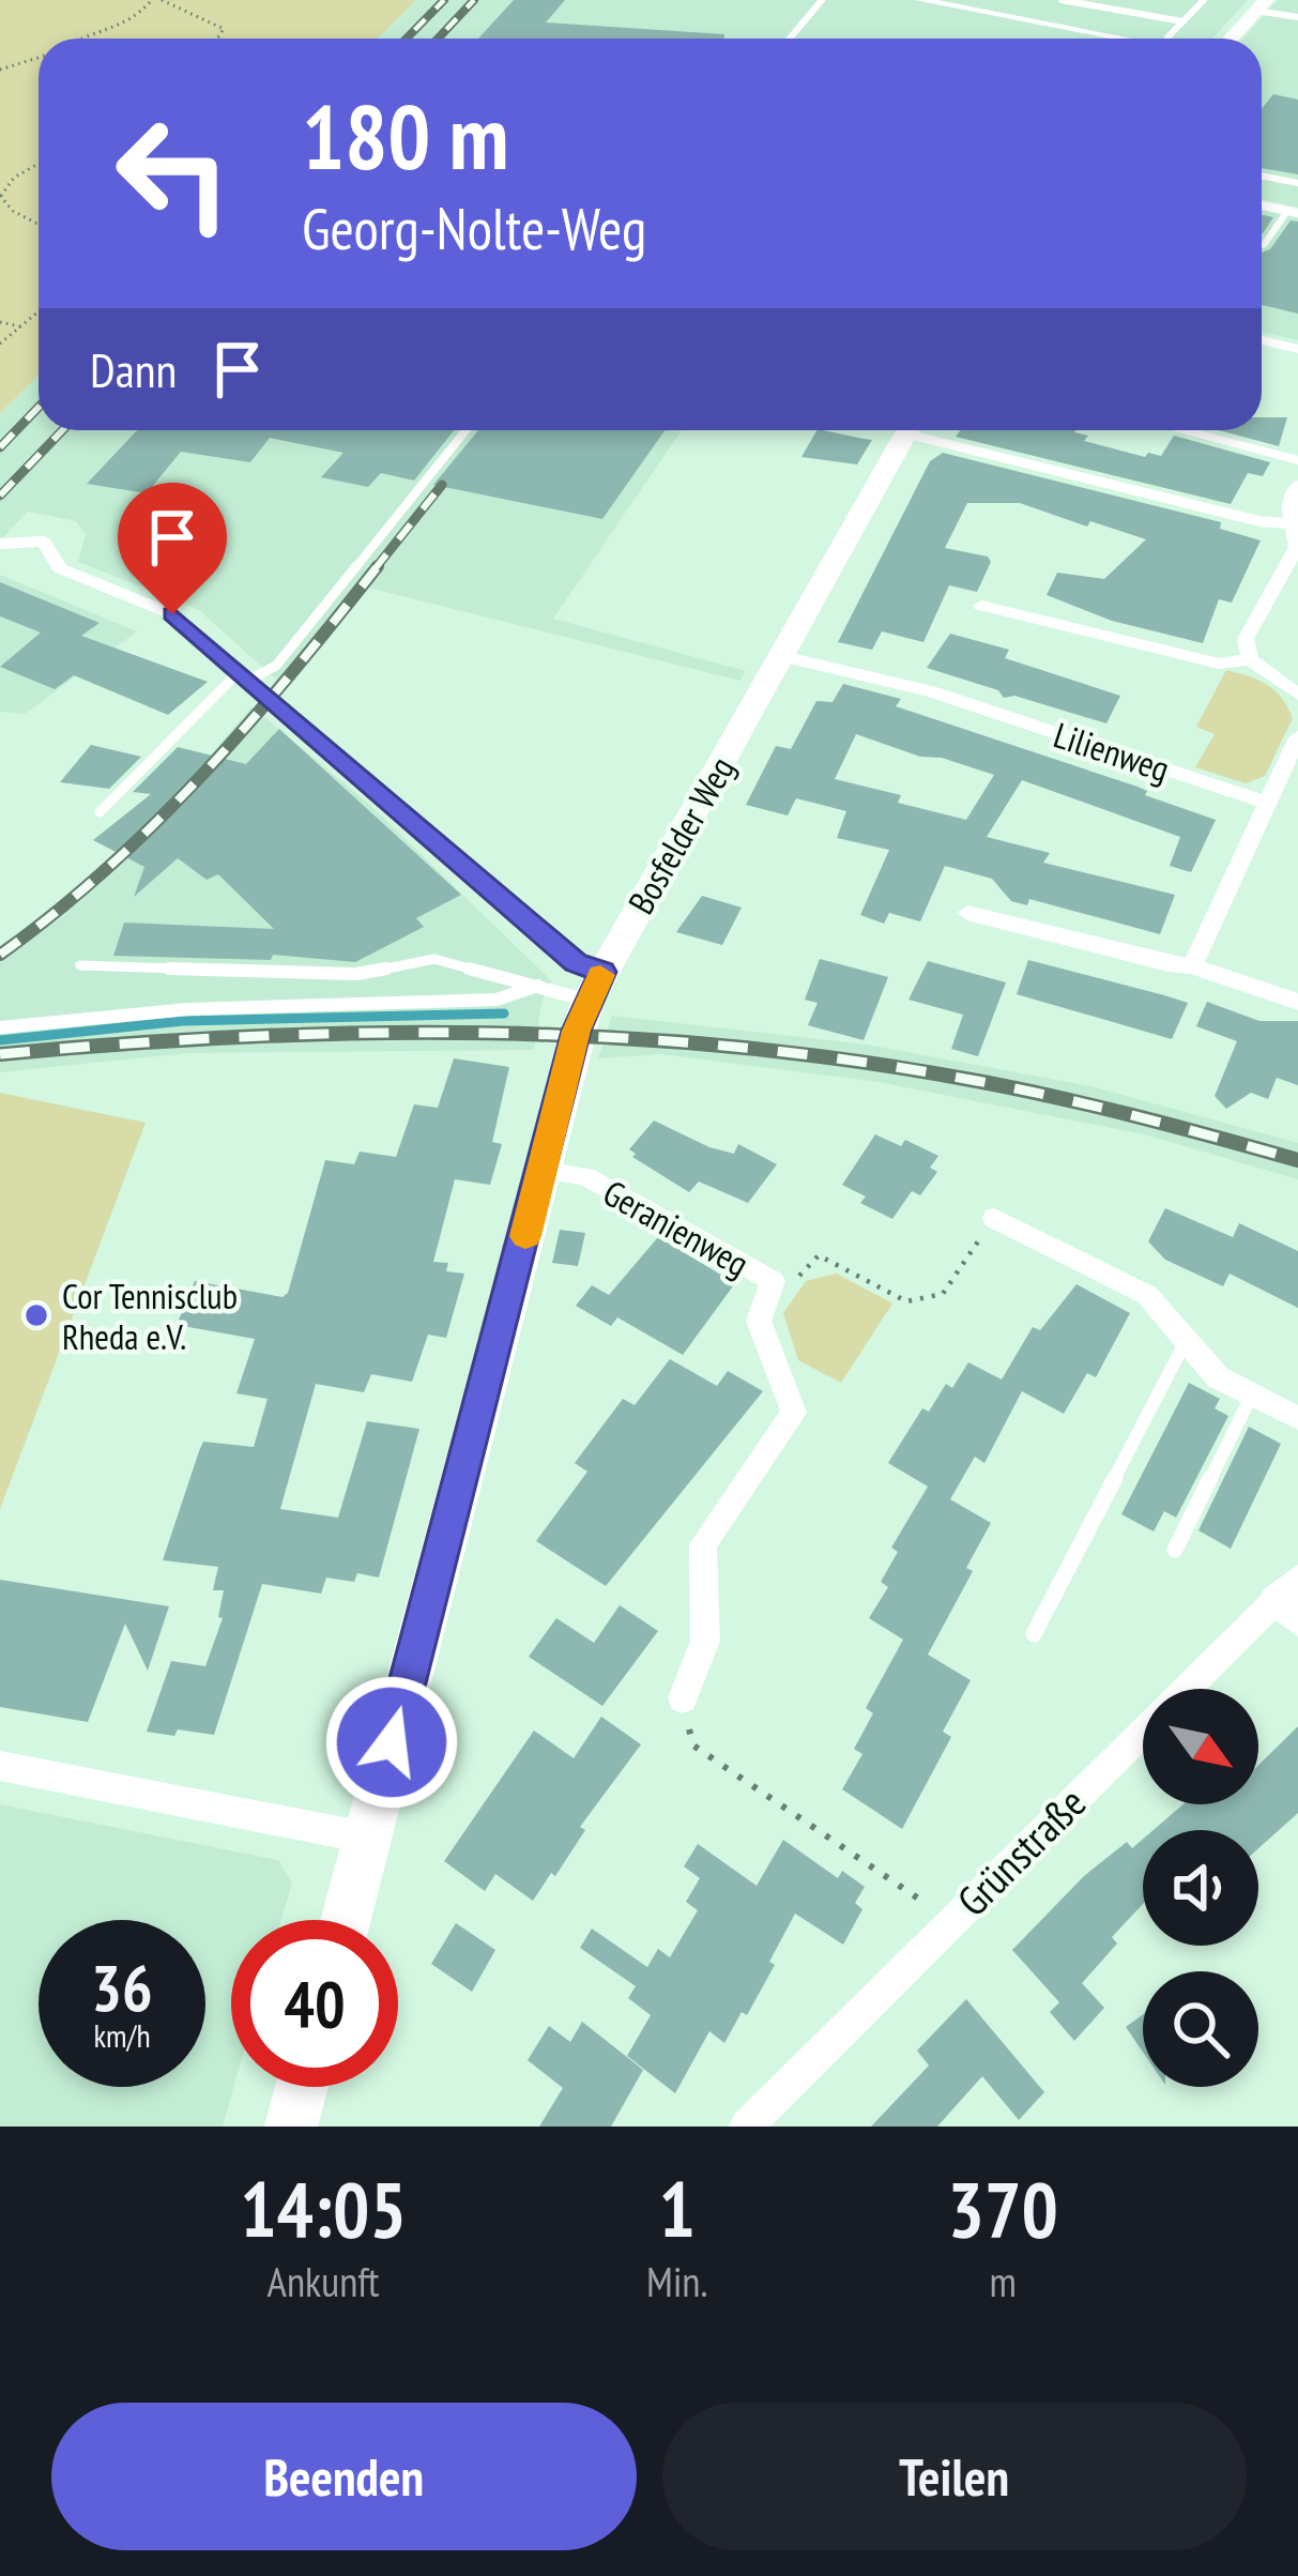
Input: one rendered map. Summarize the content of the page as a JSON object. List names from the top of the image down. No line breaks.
{"streets":{"street":["Lilienweg","Bosfelder Weg","Geranienweg","Grünstraße"]},"crossings":[["Lilienweg","Bosfelder Weg"],["Bosfelder Weg","Geranienweg"]],"places":["Cor Tennisclub Rheda e.V."],"north":"bottom right","page":{"turn":["180 m","Georg-Nolte-Weg"],"then":"Dann","speed":"36 km/h","limit":"40","eta":["14:05","Ankunft","1","Min.","370","m"],"buttons":["Beenden","Teilen"]}}
